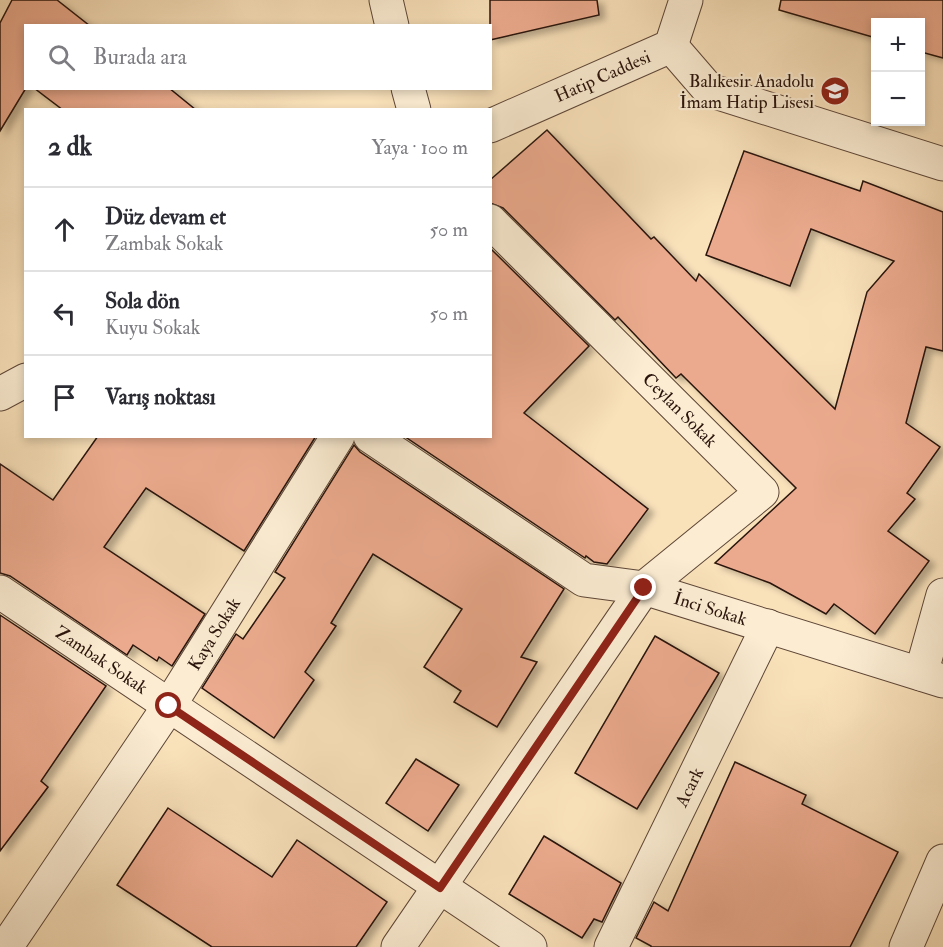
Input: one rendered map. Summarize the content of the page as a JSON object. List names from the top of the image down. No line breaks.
{"streets":{"street":["Hatip Caddesi","Ceylan Sokak","İnci Sokak","Kaya Sokak","Zambak Sokak","Acark"]},"crossings":[["Ceylan Sokak","İnci Sokak"],["İnci Sokak","Acark"],["Kaya Sokak","Zambak Sokak"]],"places":{"school or university":["Balıkesir Anadolu İmam Hatip Lisesi"]},"page":{"map_buttons":["+","−"],"search":"Burada ara","heading":["2 dk","Yaya · 100 m"],"list":[["Düz devam et","Zambak Sokak","50 m"],["Sola dön","Kuyu Sokak","50 m"],"Varış noktası"]}}
